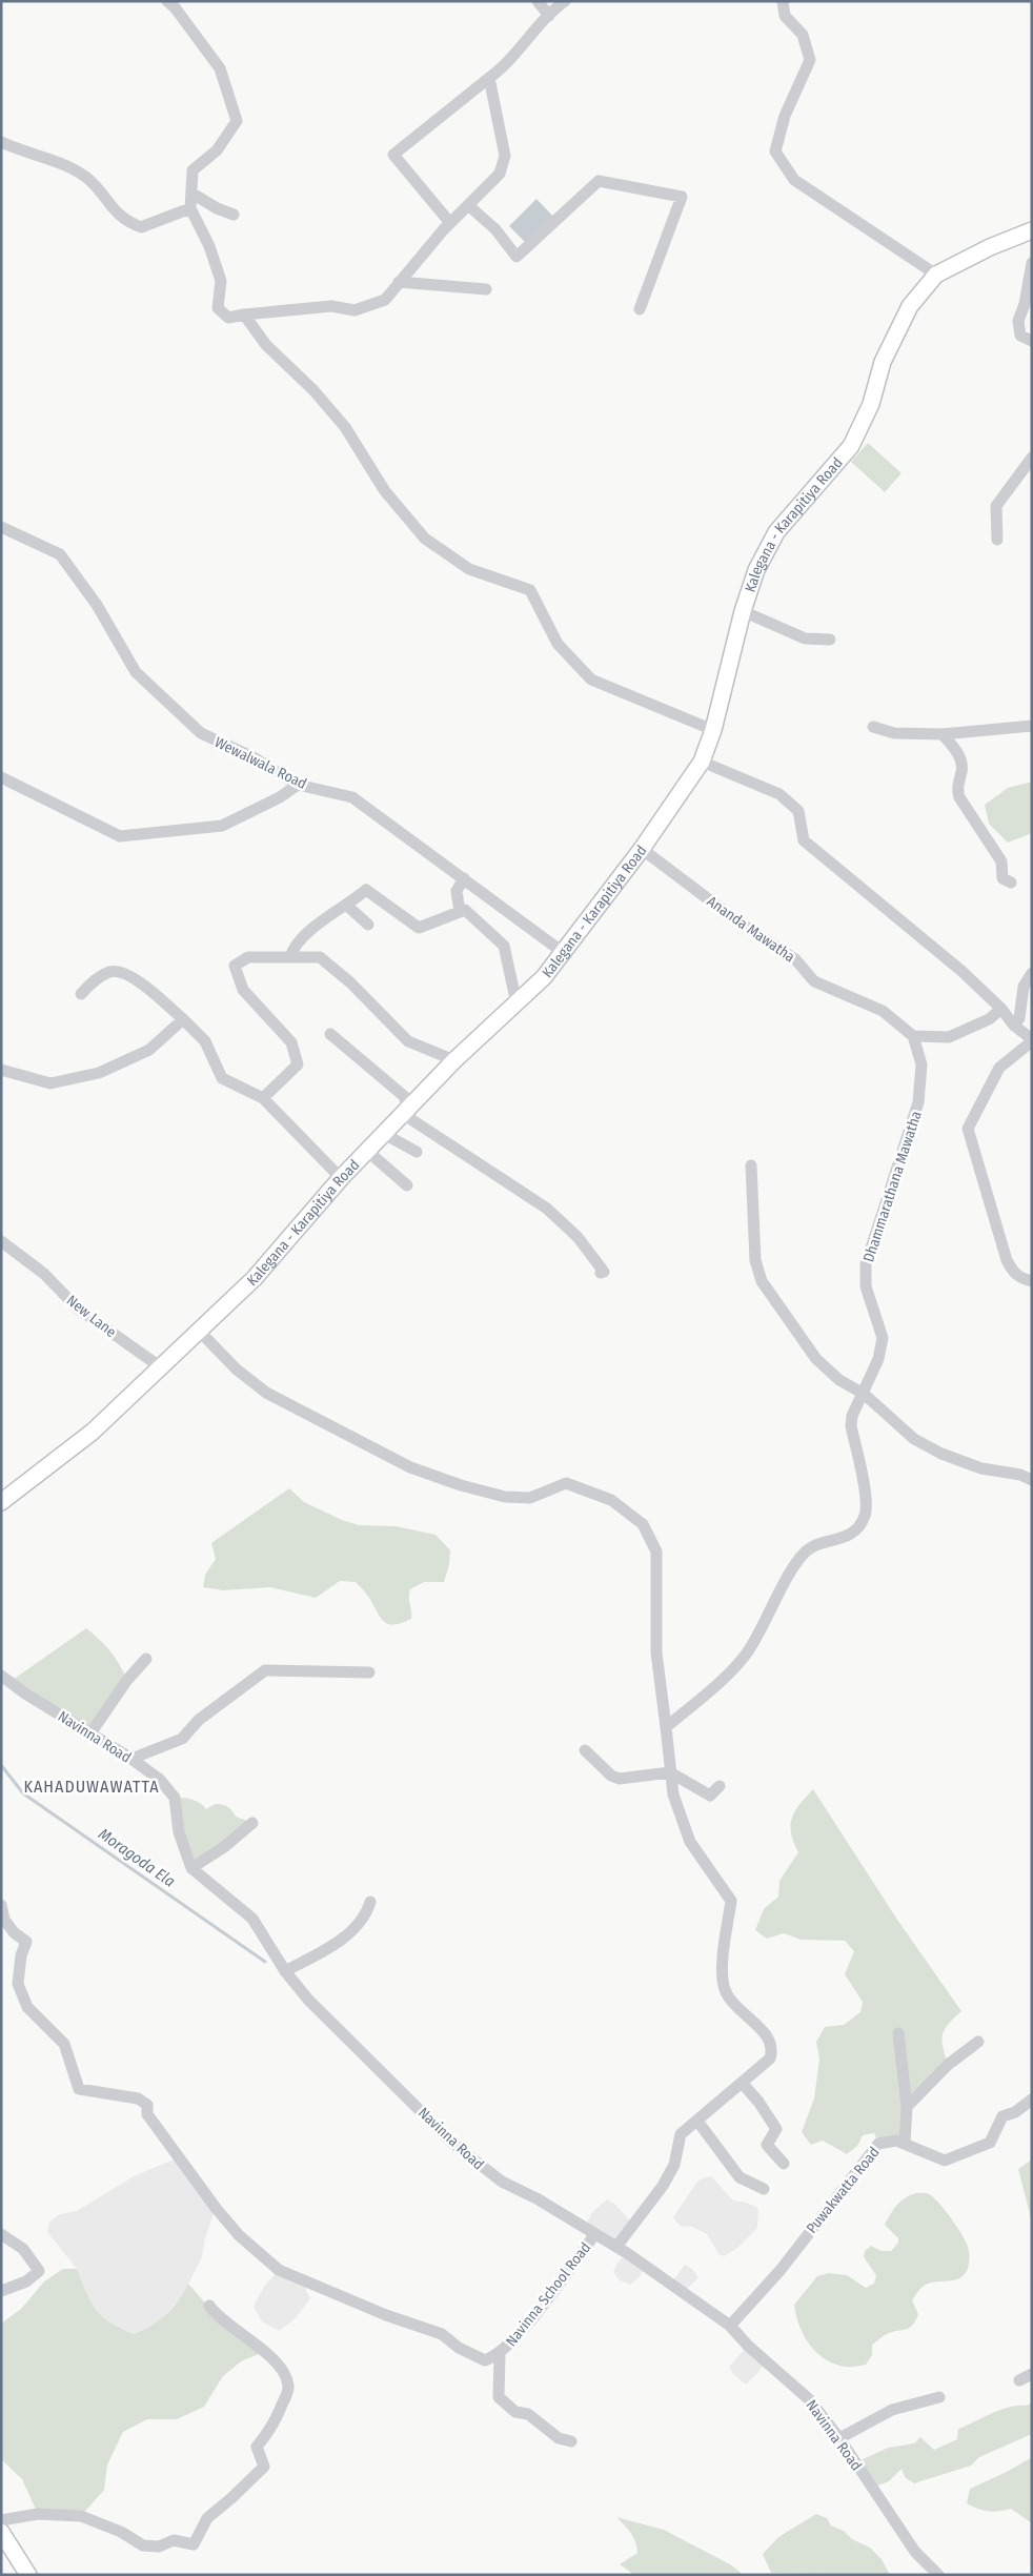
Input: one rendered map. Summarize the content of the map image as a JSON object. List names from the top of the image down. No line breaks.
{"streets":{"main road":["Kalegana - Karapitiya Road"],"street":["Wewalwala Road","Ananda Mawatha","Dhammarathana Mawatha","New Lane","Navinna Road","Puwakwatta Road","Navinna School Road"]},"crossings":[["Kalegana - Karapitiya Road","Wewalwala Road"],["Kalegana - Karapitiya Road","Ananda Mawatha"],["Kalegana - Karapitiya Road","New Lane"],["Ananda Mawatha","Dhammarathana Mawatha"],["Navinna Road","Puwakwatta Road"],["Navinna Road","Navinna School Road"]],"districts":["KAHADUWAWATTA"],"water":["Moragoda Ela"]}
